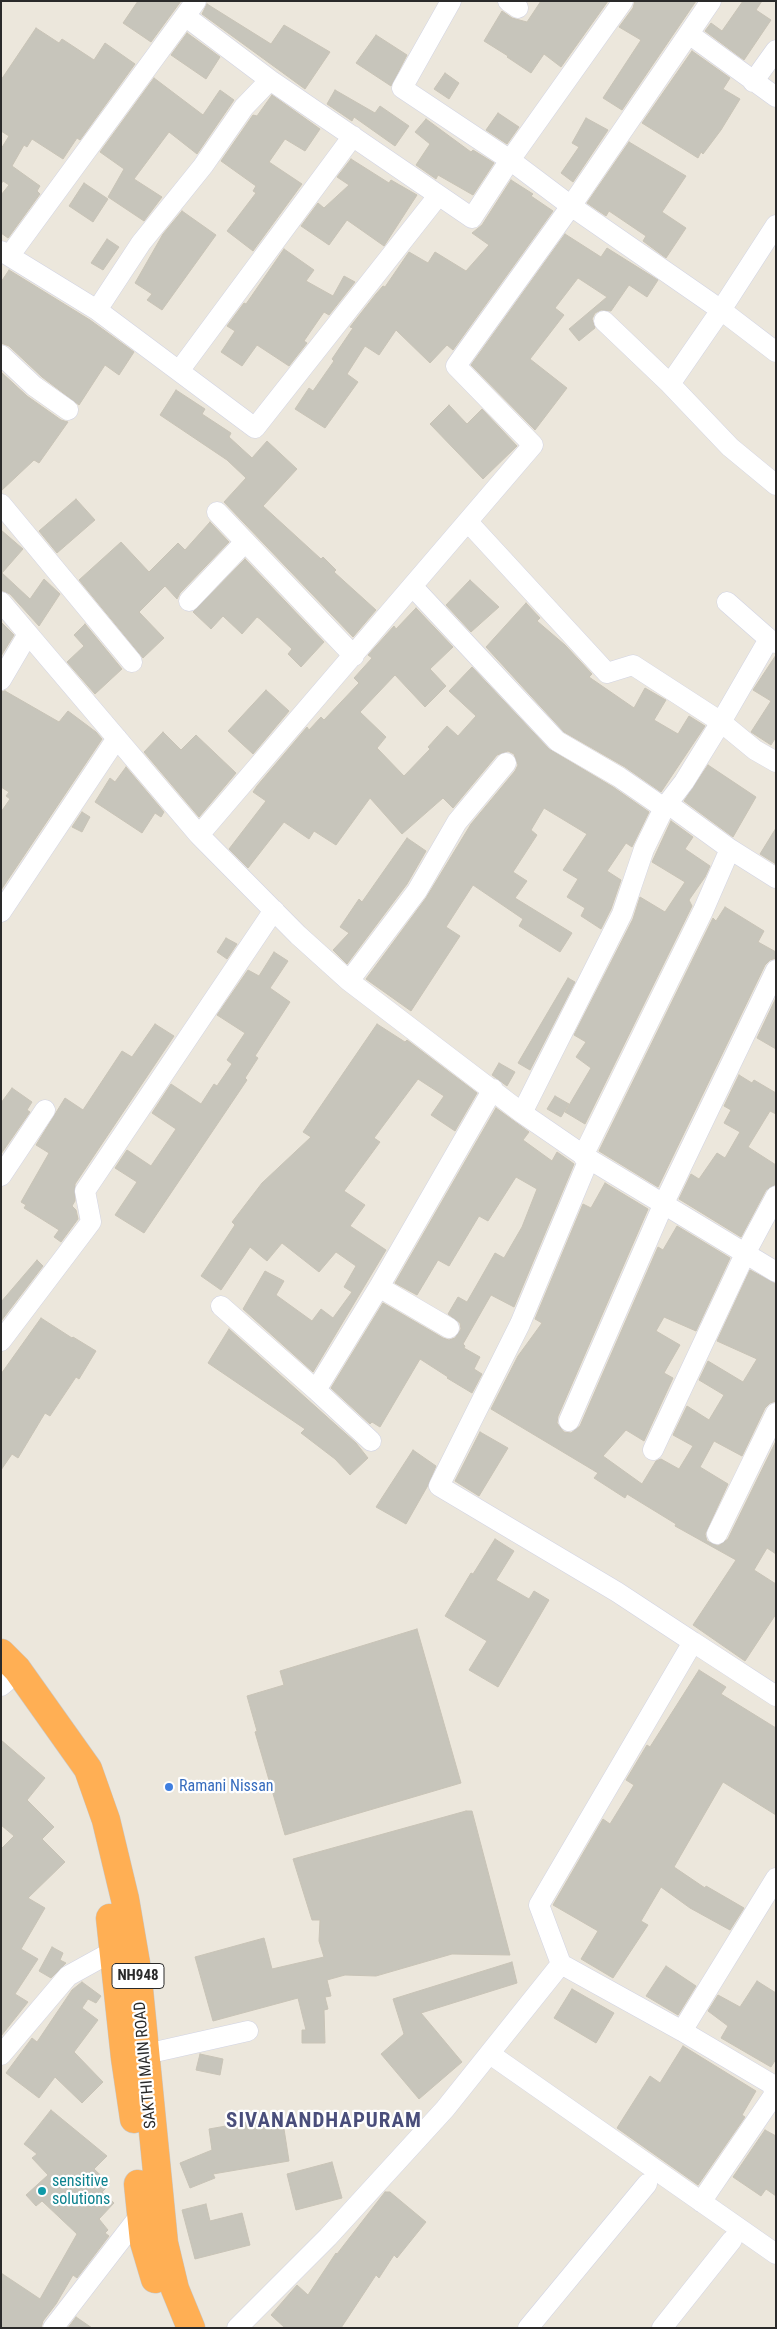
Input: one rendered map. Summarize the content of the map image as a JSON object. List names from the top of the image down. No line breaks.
{"streets":{"highway":["NH948","SAKTHI MAIN ROAD"]},"districts":["SIVANANDHAPURAM"],"places":["Ramani Nissan","sensitive solutions"]}
